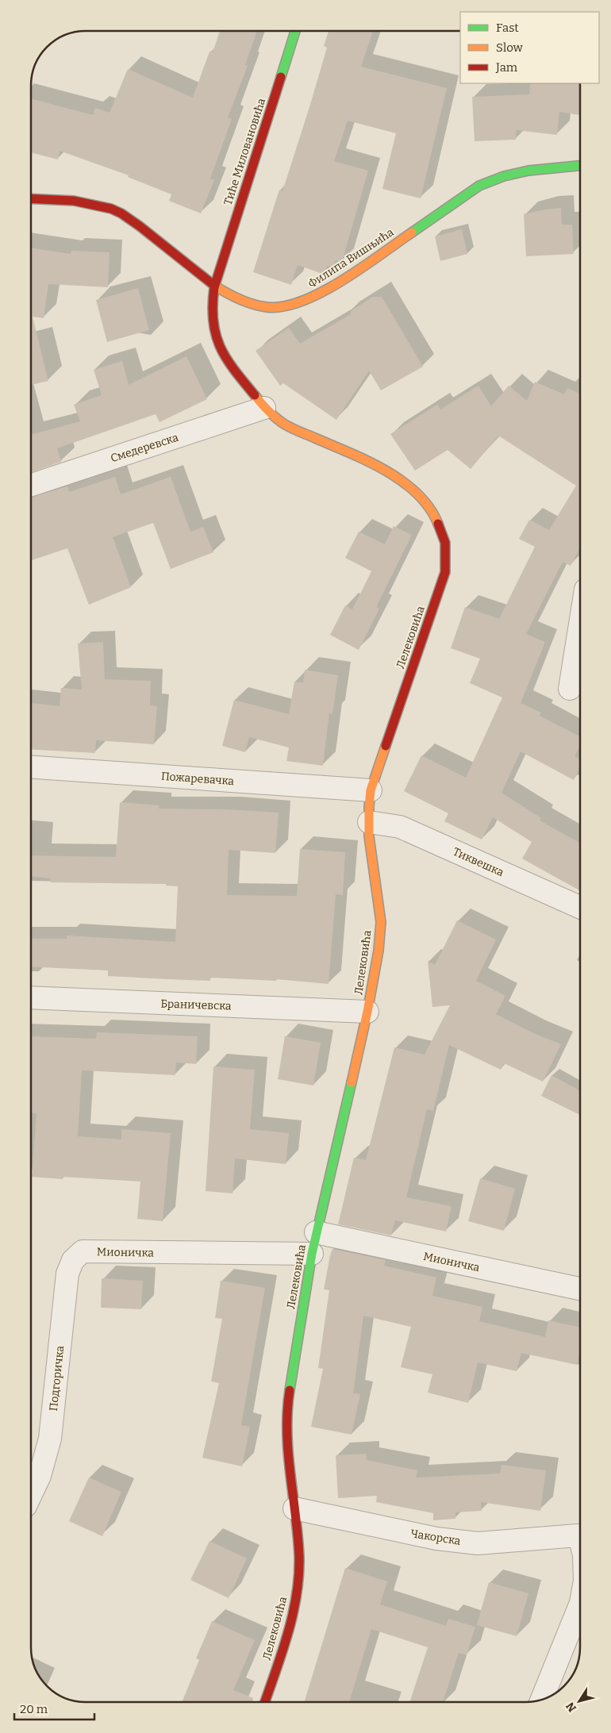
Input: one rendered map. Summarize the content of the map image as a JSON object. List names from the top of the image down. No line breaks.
{"streets":{"street":["Тиће Миловановића","Филипа Вишњића","Смедеревска","Лелековића","Пожаревачка","Тиквешка","Браничевска","Мионичка","Подгоричка","Чакорска"]},"crossings":[["Тиће Миловановића","Филипа Вишњића"],["Тиће Миловановића","Лелековића"],["Филипа Вишњића","Лелековића"],["Смедеревска","Лелековића"],["Лелековића","Пожаревачка"],["Лелековића","Тиквешка"],["Лелековића","Браничевска"],["Лелековића","Мионичка"],["Лелековића","Чакорска"],["Мионичка","Подгоричка"]],"legend":["Fast","Slow","Jam"],"scale_bar":"20 m","north":"bottom left"}
